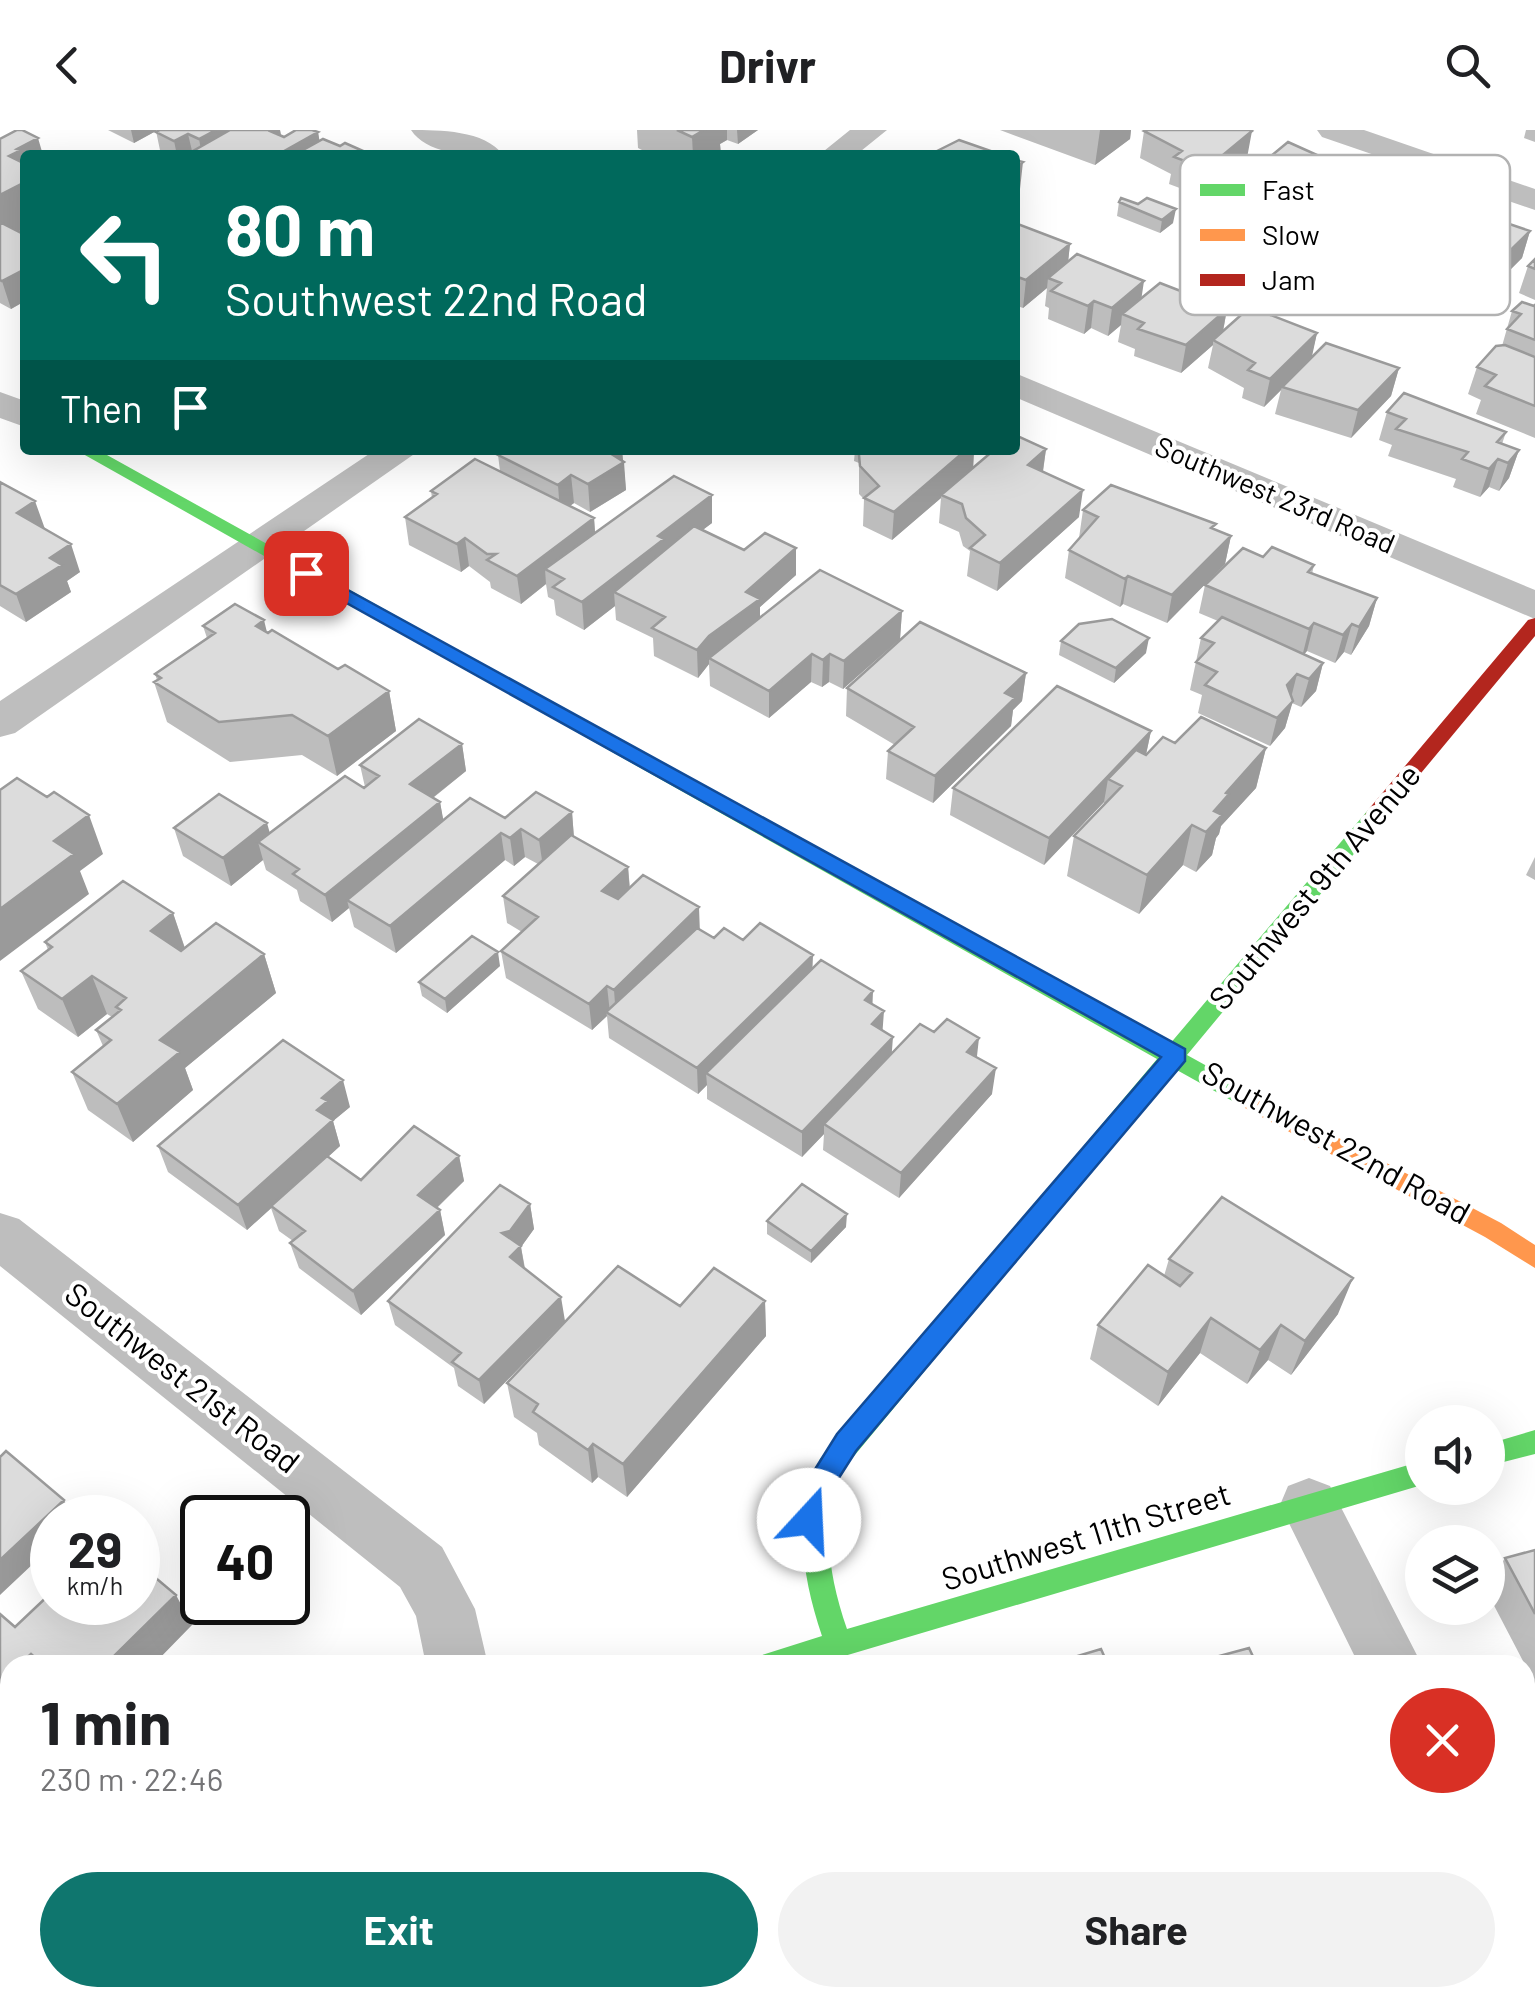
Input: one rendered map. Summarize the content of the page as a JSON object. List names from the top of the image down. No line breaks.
{"streets":{"street":["Southwest 23rd Road","Southwest 9th Avenue","Southwest 22nd Road","Southwest 21st Road","Southwest 11th Street"]},"crossings":[["Southwest 9th Avenue","Southwest 22nd Road"],["Southwest 9th Avenue","Southwest 11th Street"]],"legend":["Fast","Slow","Jam"],"page":{"header":"Drivr","turn":["80 m","Southwest 22nd Road"],"then":"Then","speed":"29 km/h","limit":"40","heading":["1 min","230 m · 22:46"],"buttons":["Exit","Share"]}}
